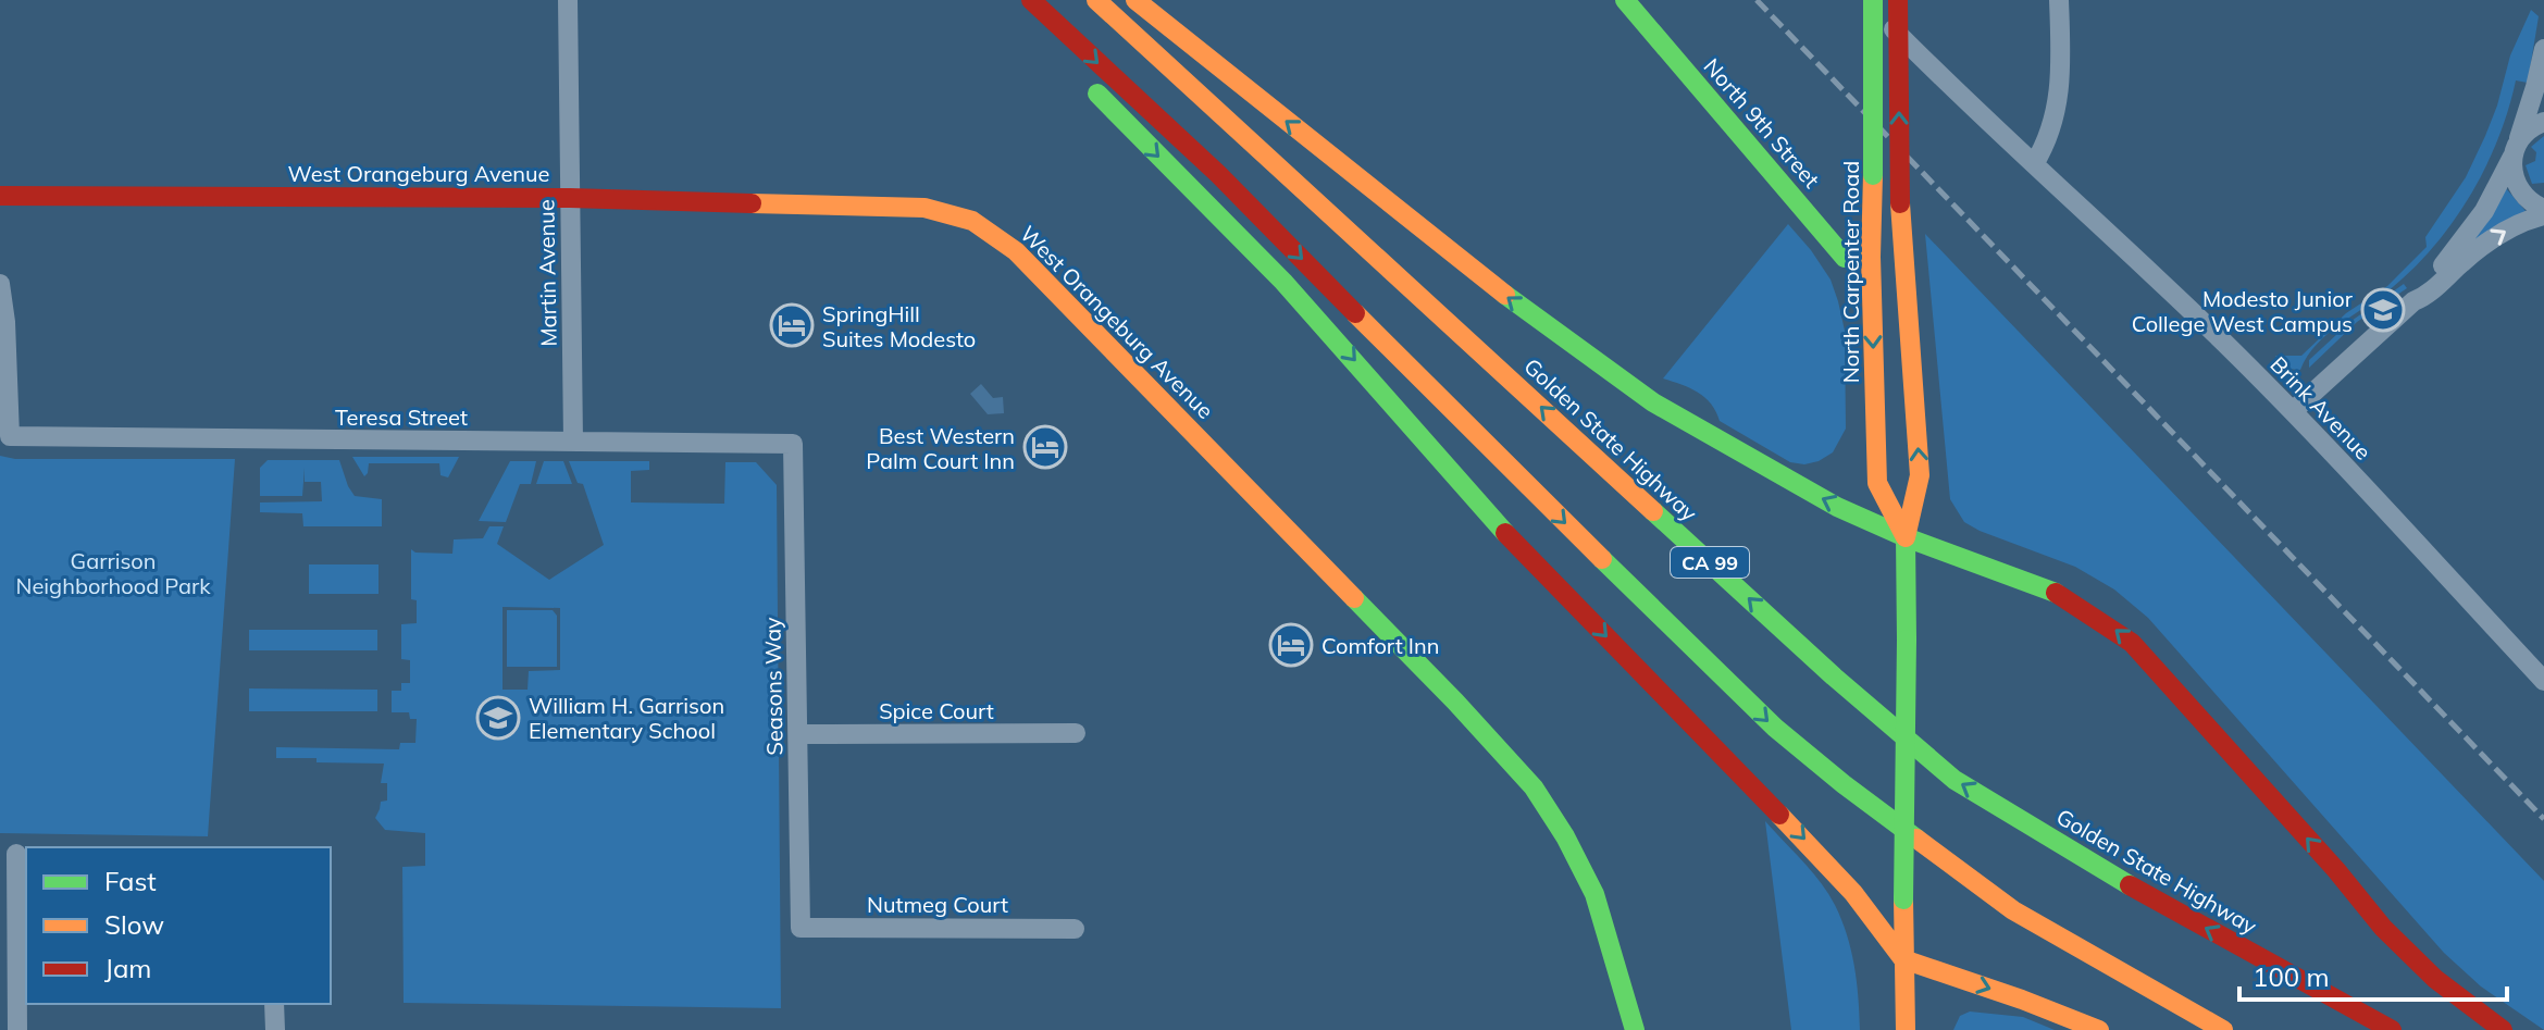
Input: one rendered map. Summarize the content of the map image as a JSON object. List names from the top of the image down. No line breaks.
{"streets":{"main road":["North 9th Street","West Orangeburg Avenue","North Carpenter Road","Golden State Highway","CA 99"],"street":["Martin Avenue","Brink Avenue","Teresa Street","Seasons Way","Spice Court","Nutmeg Court"]},"crossings":[["North 9th Street","North Carpenter Road"],["West Orangeburg Avenue","Martin Avenue"],["Martin Avenue","Teresa Street"],["Teresa Street","Seasons Way"],["Seasons Way","Spice Court"],["Seasons Way","Nutmeg Court"]],"parks":["Garrison Neighborhood Park"],"places":{"school or university":["Modesto Junior College West Campus","William H. Garrison Elementary School"],"hotel":["SpringHill Suites Modesto","Best Western Palm Court Inn","Comfort Inn"]},"legend":["Fast","Slow","Jam"],"scale_bar":"100 m"}
